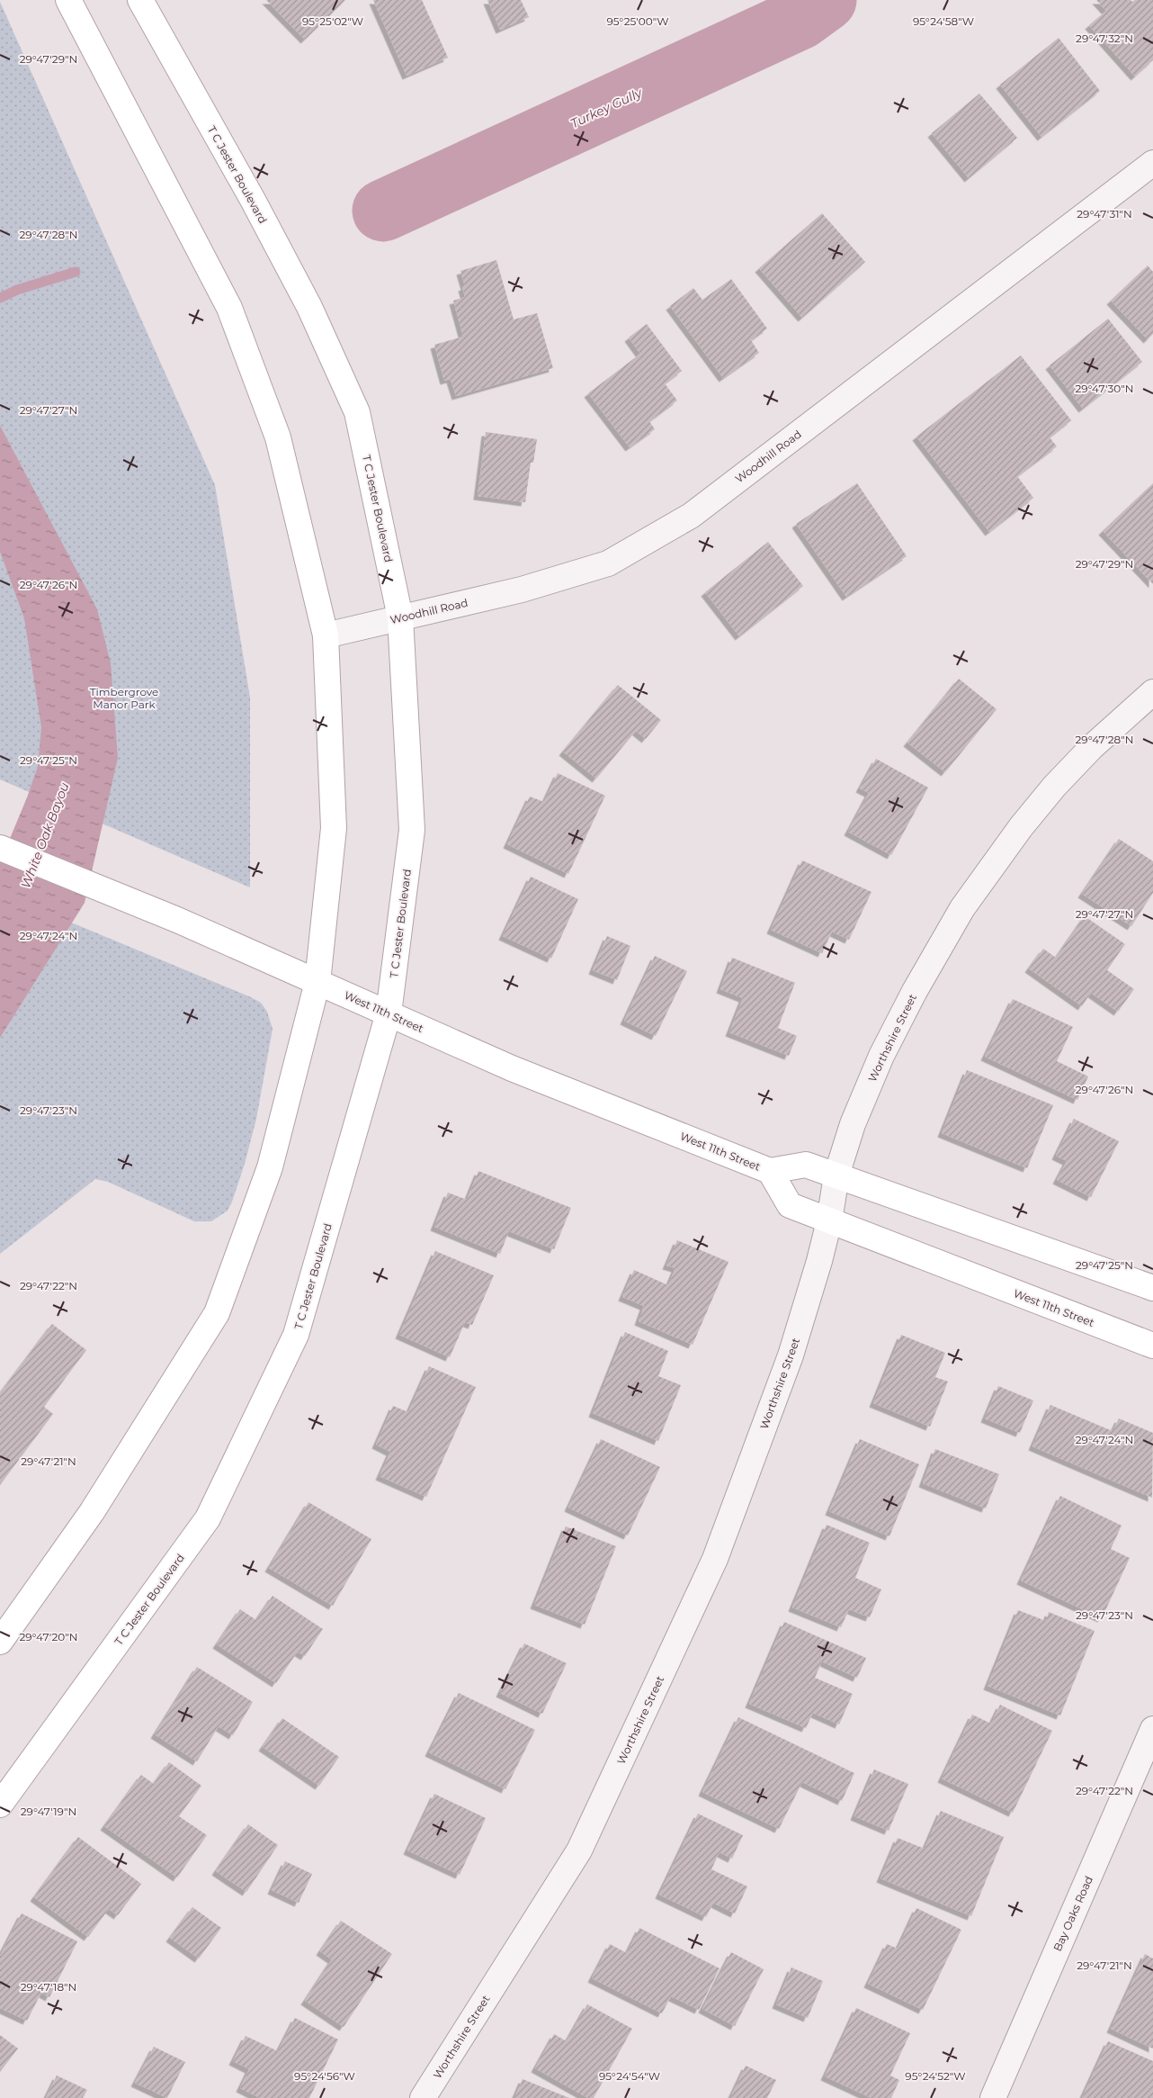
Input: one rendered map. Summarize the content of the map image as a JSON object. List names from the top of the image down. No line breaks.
{"streets":{"main road":["T C Jester Boulevard","West 11th Street"],"street":["Woodhill Road","Worthshire Street","Bay Oaks Road"]},"crossings":[["T C Jester Boulevard","Woodhill Road"],["T C Jester Boulevard","West 11th Street"],["West 11th Street","Worthshire Street"]],"water":["Turkey Gully","White Oak Bayou"],"parks":["Timbergrove Manor Park"],"coordinates":["95°25'02\"W","95°25'00\"W","95°24'58\"W","29°47'32\"N","29°47'29\"N","29°47'31\"N","29°47'28\"N","29°47'30\"N","29°47'27\"N","29°47'26\"N","29°47'25\"N","29°47'24\"N","29°47'23\"N","29°47'22\"N","29°47'21\"N","29°47'20\"N","29°47'19\"N","29°47'18\"N","95°24'56\"W","95°24'54\"W","95°24'52\"W"]}
